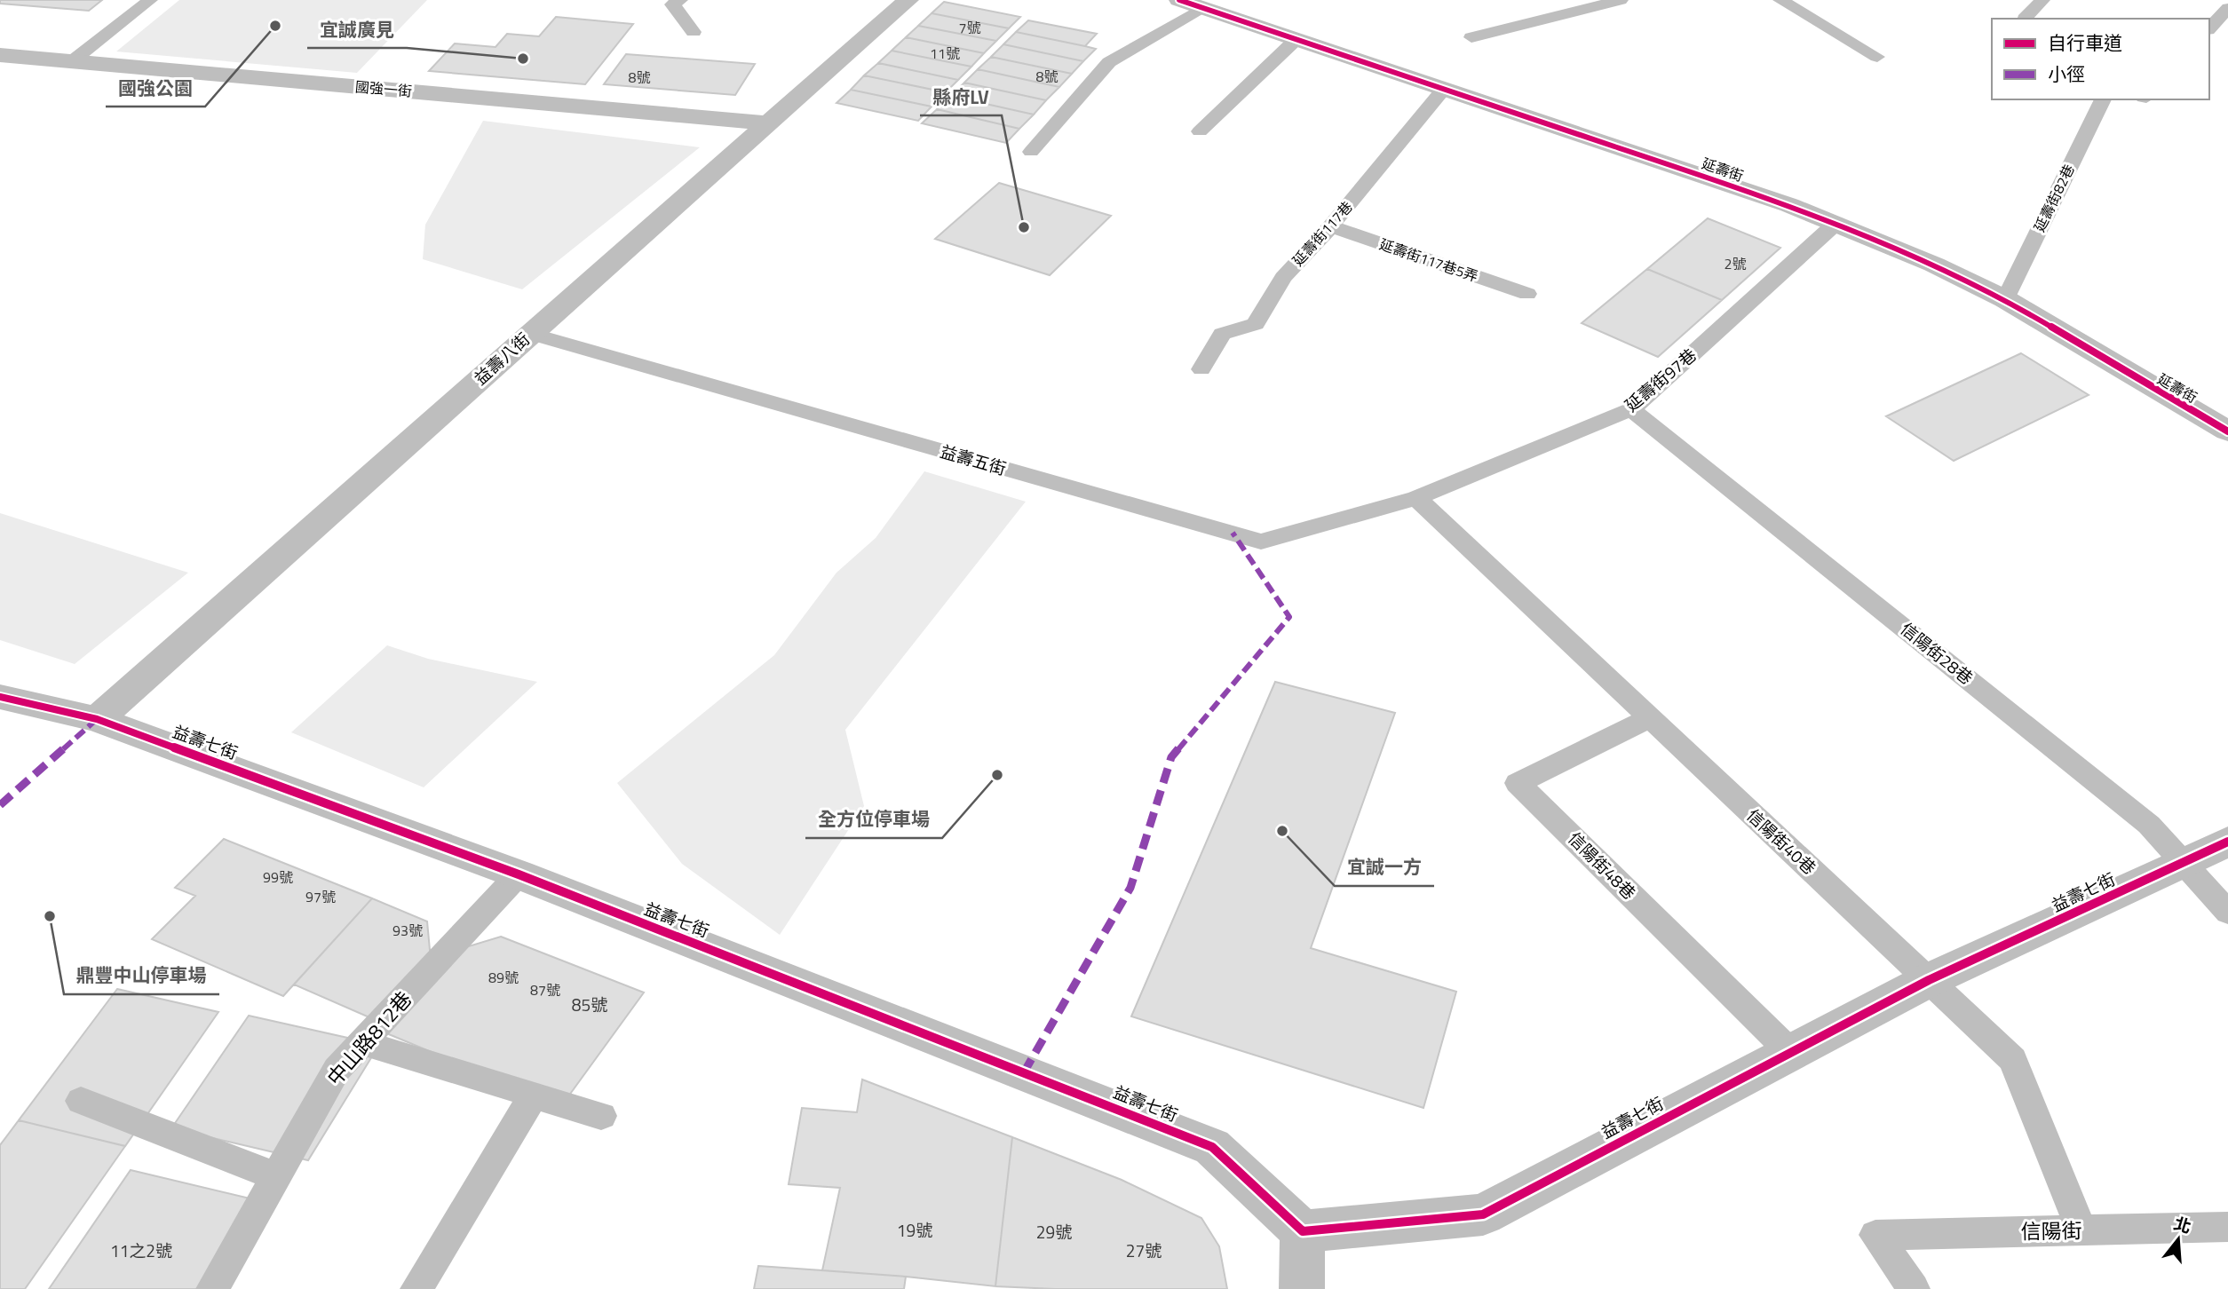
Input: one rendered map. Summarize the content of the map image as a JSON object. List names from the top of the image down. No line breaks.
{"streets":{"street":["國強一街","延壽街","益壽八街","益壽七街"],"lane":["延壽街82巷","延壽街117巷","延壽街117巷5弄","延壽街97巷","益壽五街","信陽街28巷","信陽街40巷","信陽街48巷","中山路812巷","信陽街"]},"crossings":[["國強一街","益壽八街"],["延壽街","延壽街82巷"],["延壽街","延壽街117巷"],["延壽街","延壽街97巷"],["延壽街117巷","延壽街117巷5弄"],["益壽八街","益壽五街"],["益壽八街","益壽七街"],["延壽街97巷","益壽五街"],["延壽街97巷","信陽街28巷"],["延壽街97巷","信陽街40巷"],["益壽五街","信陽街40巷"],["信陽街28巷","益壽七街"],["益壽七街","信陽街40巷"],["益壽七街","信陽街48巷"],["益壽七街","中山路812巷"],["信陽街40巷","信陽街48巷"],["信陽街40巷","信陽街"]],"places":["國強公園","宜誠廣見","縣府LV","全方位停車場","宜誠一方","鼎豐中山停車場"],"house_numbers":["7號","11號","8號","8號","2號","99號","97號","93號","89號","87號","85號","19號","29號","11之2號","27號"],"legend":["自行車道","小徑"],"north":"top"}
